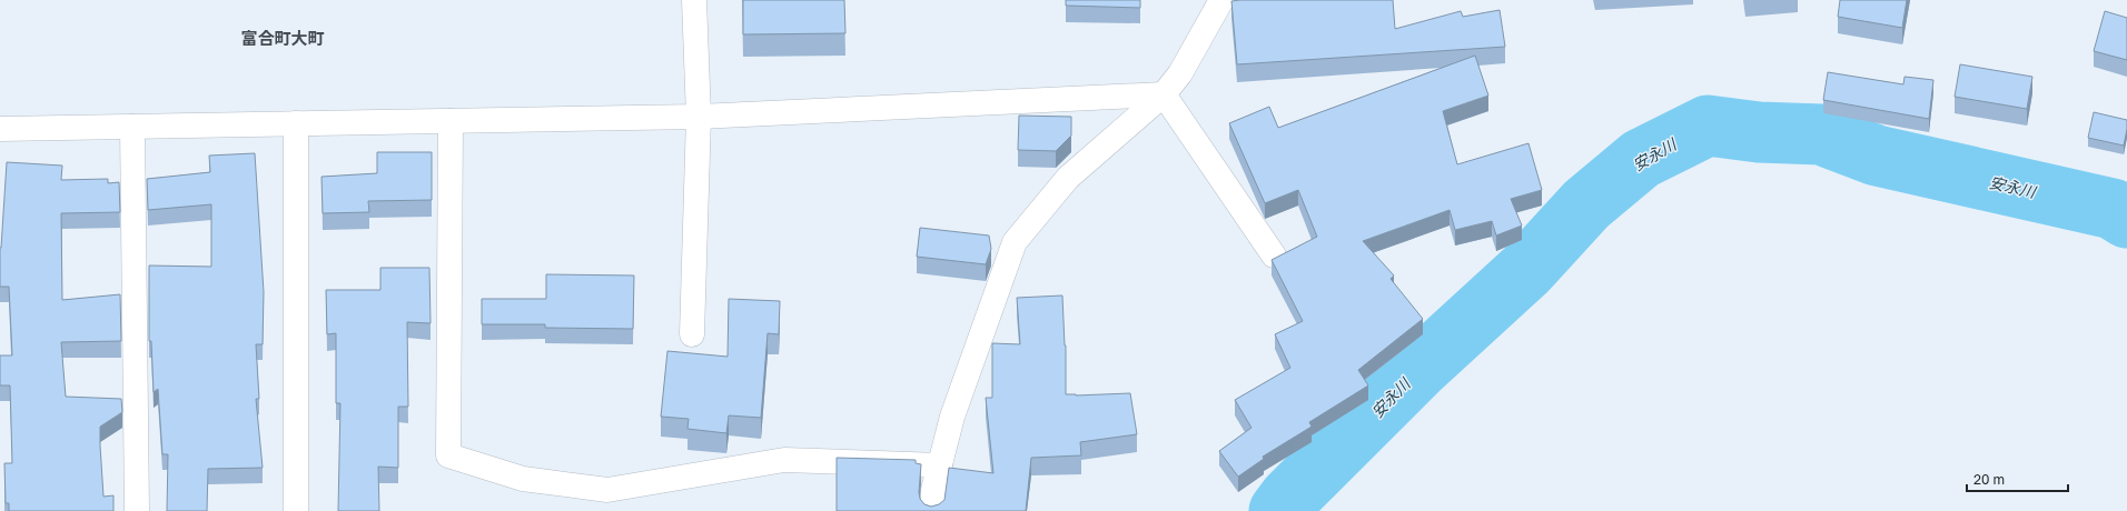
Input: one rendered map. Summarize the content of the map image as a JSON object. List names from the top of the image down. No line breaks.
{"districts":["富合町大町"],"water":["安永川"],"scale_bar":"20 m"}
